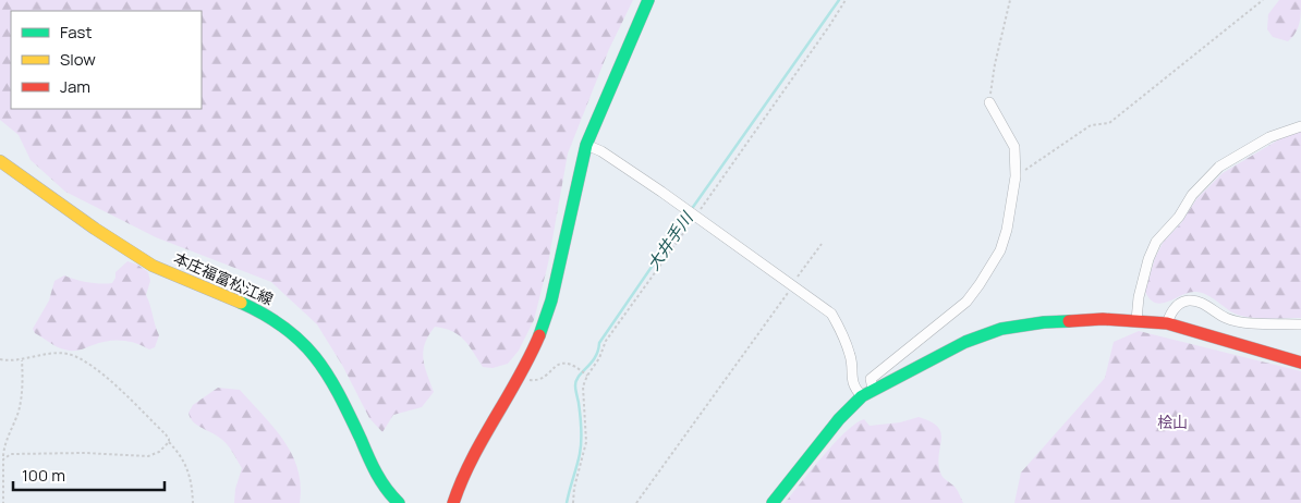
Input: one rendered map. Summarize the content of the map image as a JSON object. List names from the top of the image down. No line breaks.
{"streets":{"street":["本庄福富松江線"]},"water":["大井手川"],"parks":["桧山"],"legend":["Fast","Slow","Jam"],"scale_bar":"100 m"}
